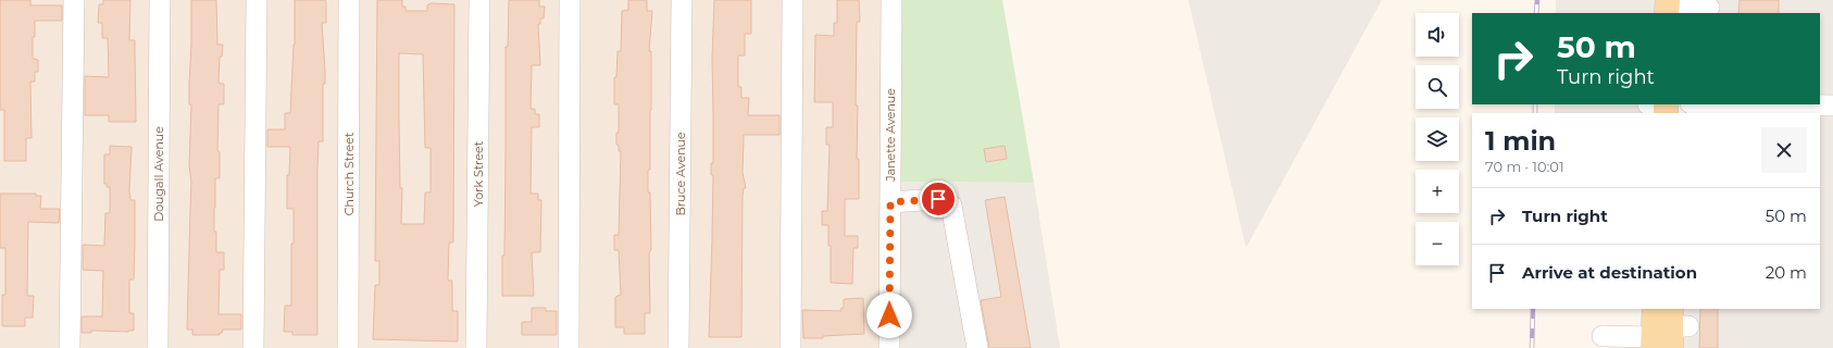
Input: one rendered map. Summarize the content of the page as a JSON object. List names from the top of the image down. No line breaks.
{"streets":{"street":["Janette Avenue","Dougall Avenue","Church Street","York Street","Bruce Avenue"]},"page":{"map_buttons":["+","−"],"turn":["50 m","Turn right"],"heading":["1 min","70 m · 10:01"],"list":[{"name":"Turn right","value":"50 m"},{"name":"Arrive at destination","value":"20 m"}]}}
